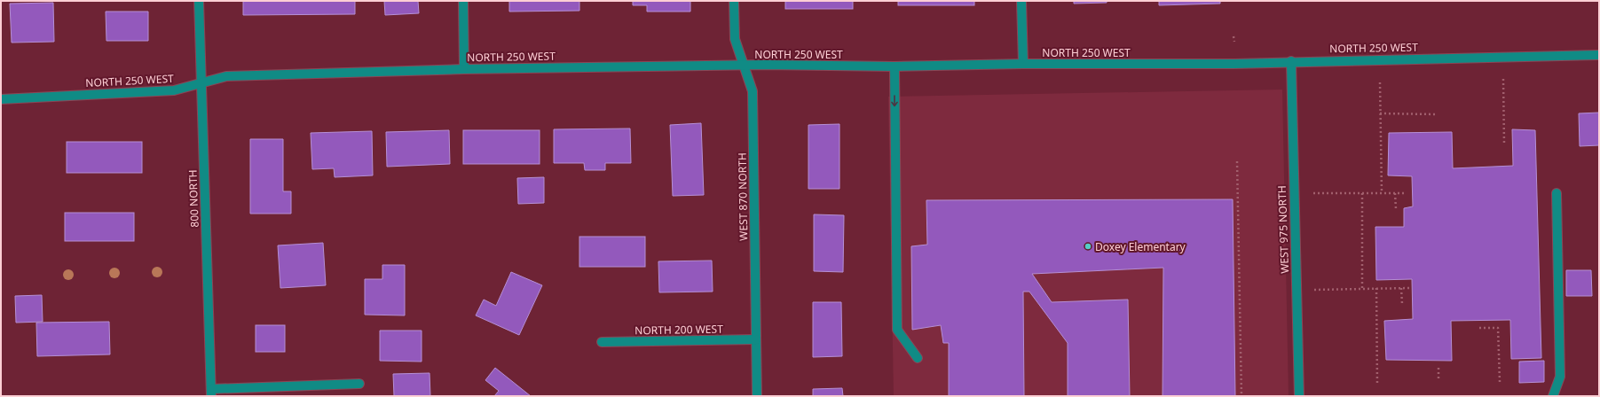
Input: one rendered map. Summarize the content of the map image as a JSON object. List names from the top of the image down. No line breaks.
{"streets":{"street":["NORTH 250 WEST","WEST 870 NORTH","800 NORTH","WEST 975 NORTH","NORTH 200 WEST"]},"crossings":[["NORTH 250 WEST","WEST 870 NORTH"],["NORTH 250 WEST","800 NORTH"],["NORTH 250 WEST","WEST 975 NORTH"],["WEST 870 NORTH","NORTH 200 WEST"]],"places":["Doxey Elementary"]}
